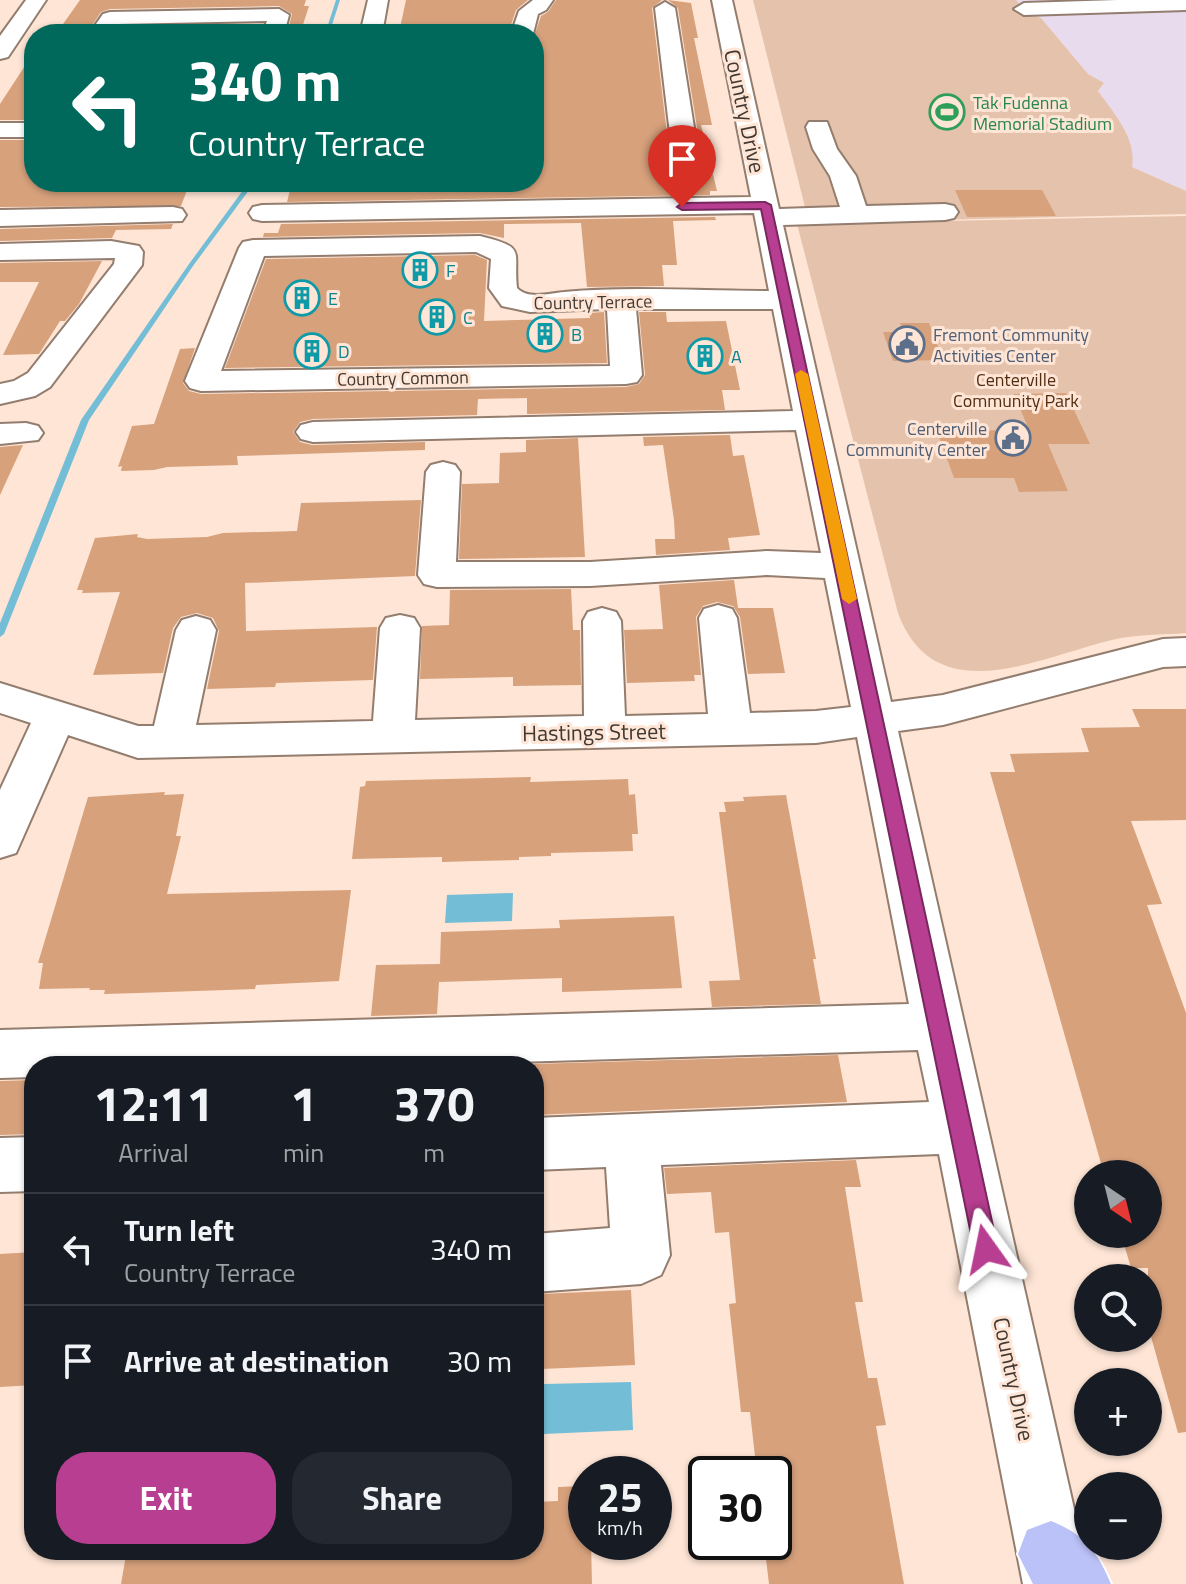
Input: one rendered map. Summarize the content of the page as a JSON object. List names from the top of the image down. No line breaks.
{"streets":{"street":["Country Drive","Country Terrace","Country Common","Hastings Street"]},"crossings":[["Country Drive","Country Terrace"],["Country Drive","Hastings Street"],["Country Terrace","Country Common"]],"parks":["Centerville Community Park"],"places":{"sports":["Tak Fudenna Memorial Stadium"],"building":["F","E","C","B","D","A"],"public building":["Fremont Community Activities Center","Centerville Community Center"]},"north":"bottom right","page":{"turn":["340 m","Country Terrace"],"eta":["12:11","Arrival","1","min","370","m"],"map_buttons":["+","−"],"list":[{"name":"Turn left","note":"Country Terrace","value":"340 m"},{"name":"Arrive at destination","value":"30 m"}],"buttons":["Exit","Share"],"speed":"25 km/h","limit":"30"}}
